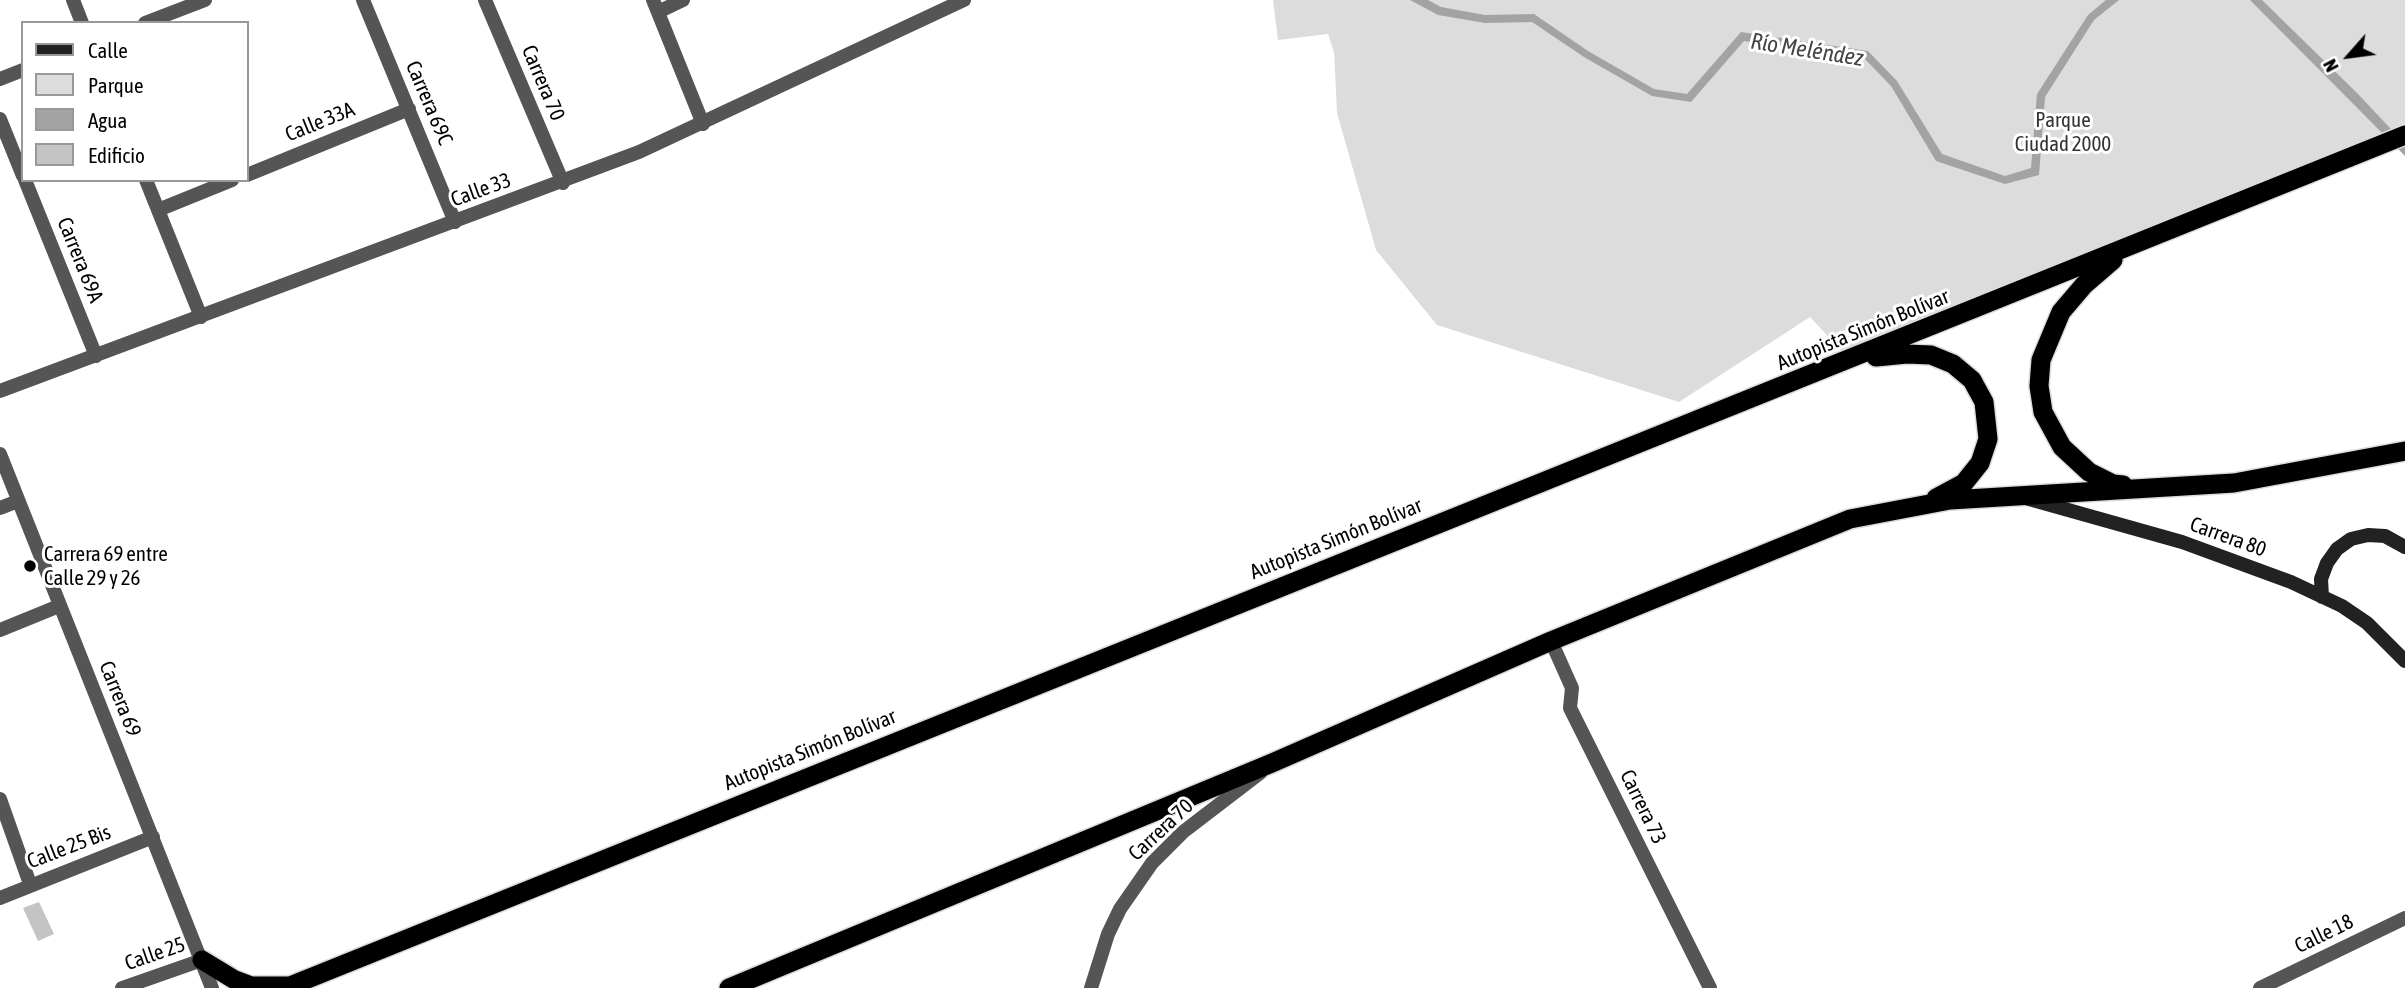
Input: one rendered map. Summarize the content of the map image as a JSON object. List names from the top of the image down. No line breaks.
{"streets":{"highway":["Autopista Simón Bolívar"],"main road":["Carrera 80"],"street":["Carrera 70","Carrera 69C","Calle 33A","Calle 33","Carrera 69A","Carrera 69","Carrera 73","Calle 25 Bis","Calle 18","Calle 25"]},"crossings":[["Carrera 70","Calle 33"],["Carrera 69C","Calle 33A"],["Carrera 69C","Calle 33"],["Calle 33","Carrera 69A"],["Carrera 69","Calle 25 Bis"],["Carrera 69","Calle 25"]],"water":["Río Meléndez"],"parks":["Parque Ciudad 2000"],"places":["Carrera 69 entre Calle 29 y 26"],"legend":["Calle","Parque","Agua","Edificio"],"north":"bottom left"}
